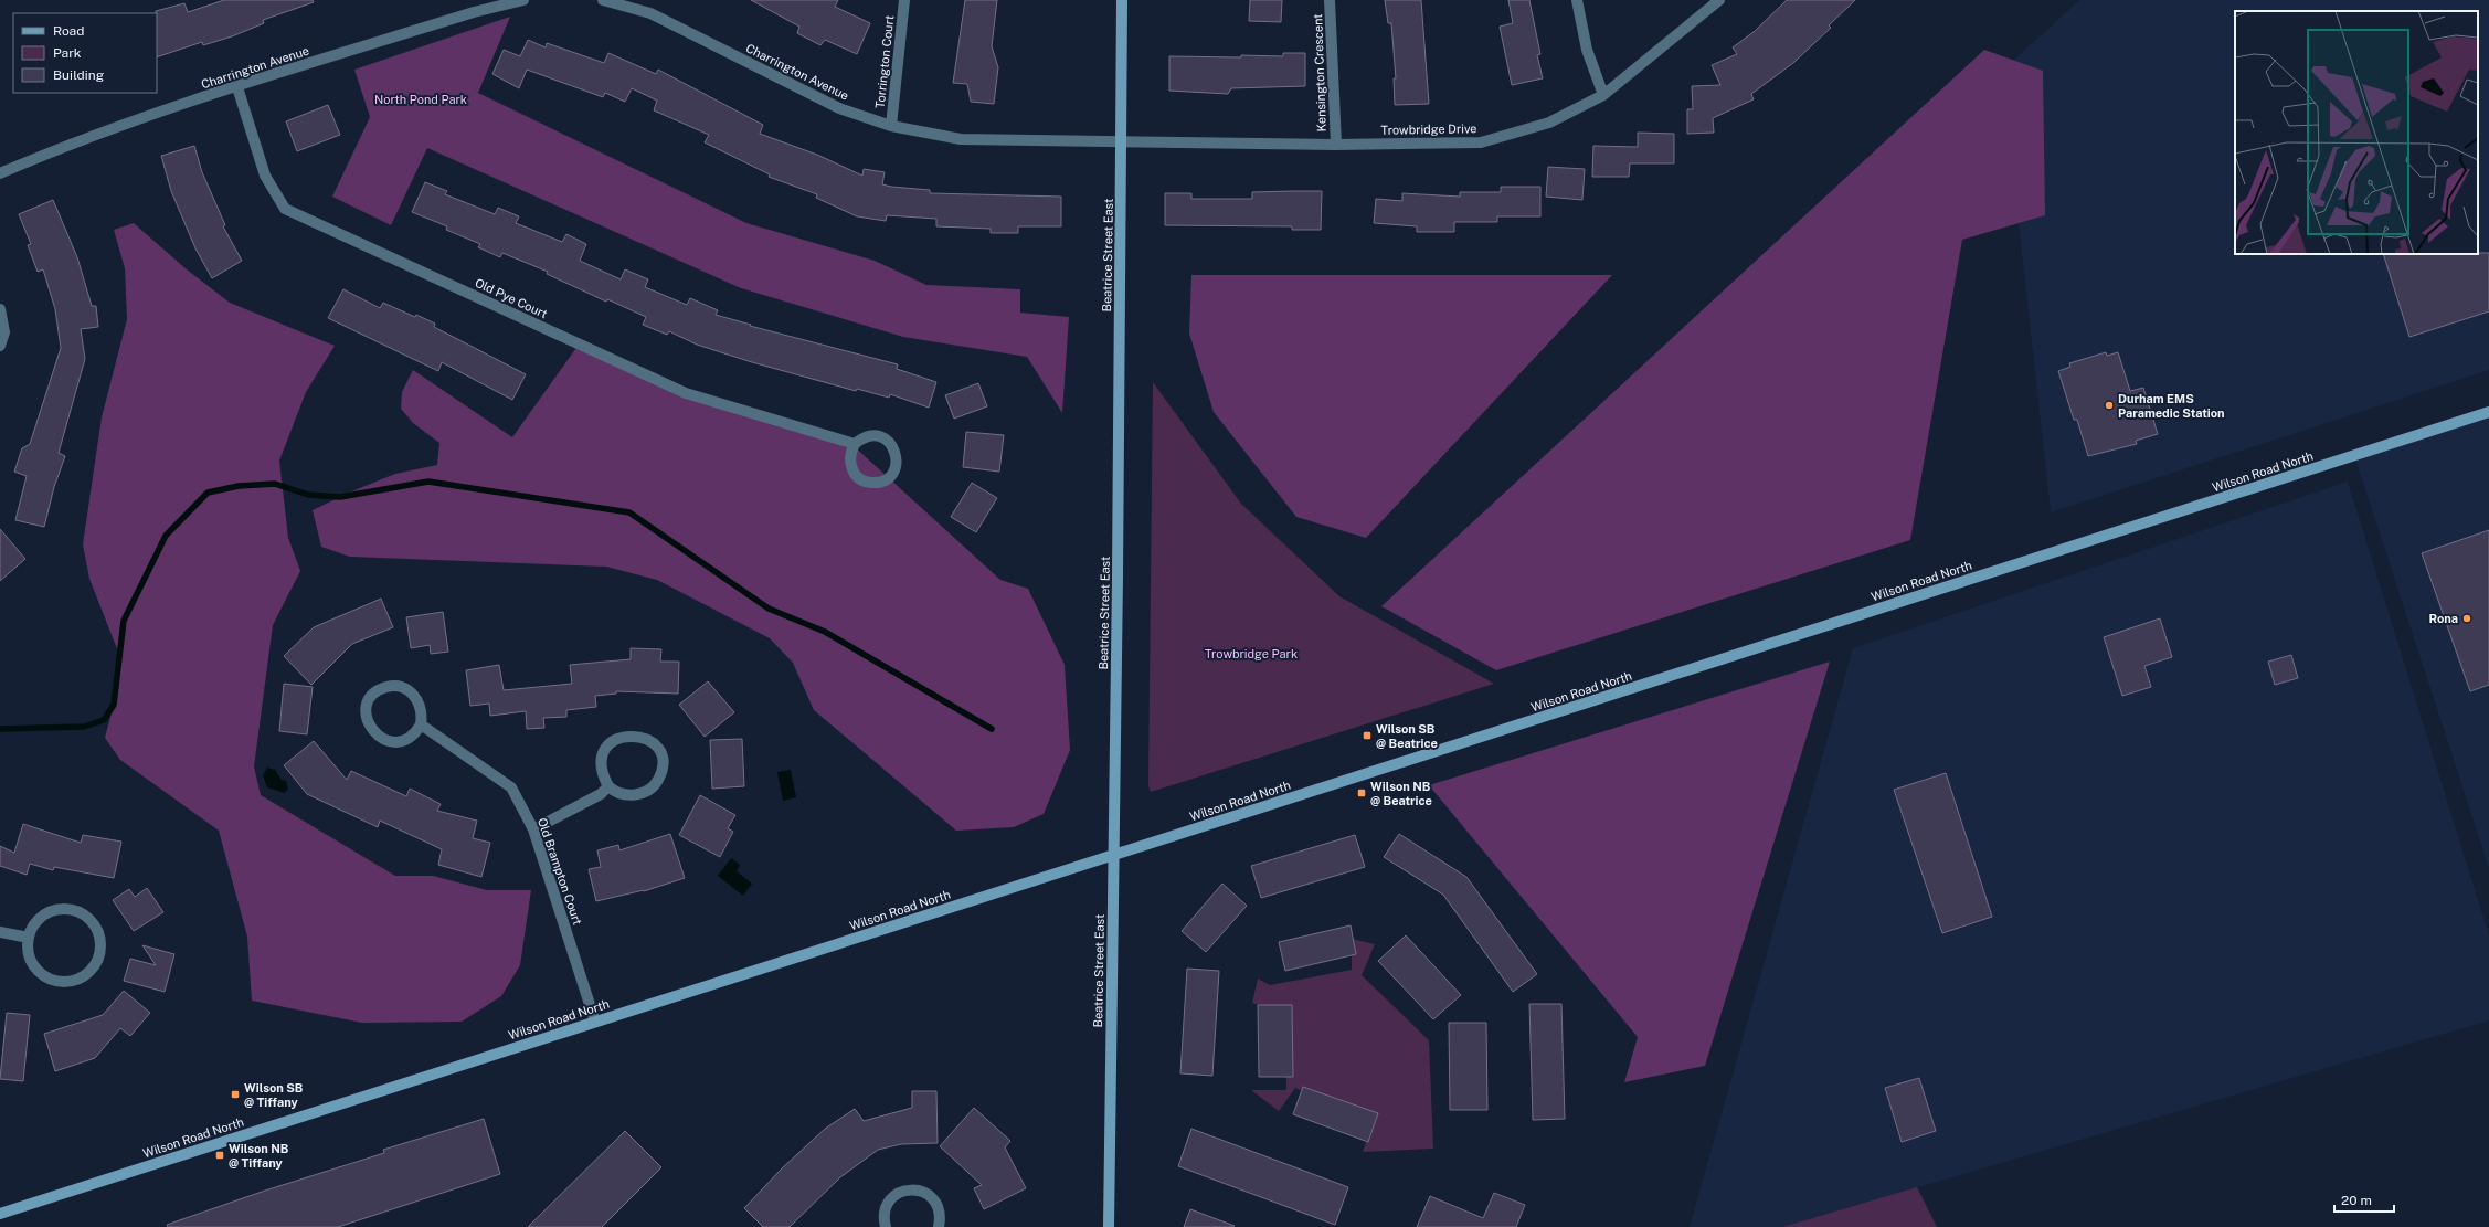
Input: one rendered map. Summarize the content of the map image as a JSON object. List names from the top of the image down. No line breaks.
{"streets":{"main road":["Beatrice Street East","Wilson Road North"],"street":["Torrington Court","Charrington Avenue","Kensington Crescent","Trowbridge Drive","Old Pye Court","Old Brampton Court"]},"crossings":[["Torrington Court","Charrington Avenue"],["Charrington Avenue","Trowbridge Drive"],["Charrington Avenue","Beatrice Street East"],["Charrington Avenue","Old Pye Court"],["Kensington Crescent","Trowbridge Drive"],["Trowbridge Drive","Beatrice Street East"],["Beatrice Street East","Wilson Road North"],["Wilson Road North","Old Brampton Court"]],"parks":["North Pond Park","Trowbridge Park"],"places":{"other":["Durham EMS Paramedic Station","Rona"],"transit":["Wilson SB @ Beatrice","Wilson NB @ Beatrice","Wilson SB @ Tiffany","Wilson NB @ Tiffany"]},"legend":["Road","Park","Building"],"scale_bar":"20 m"}
